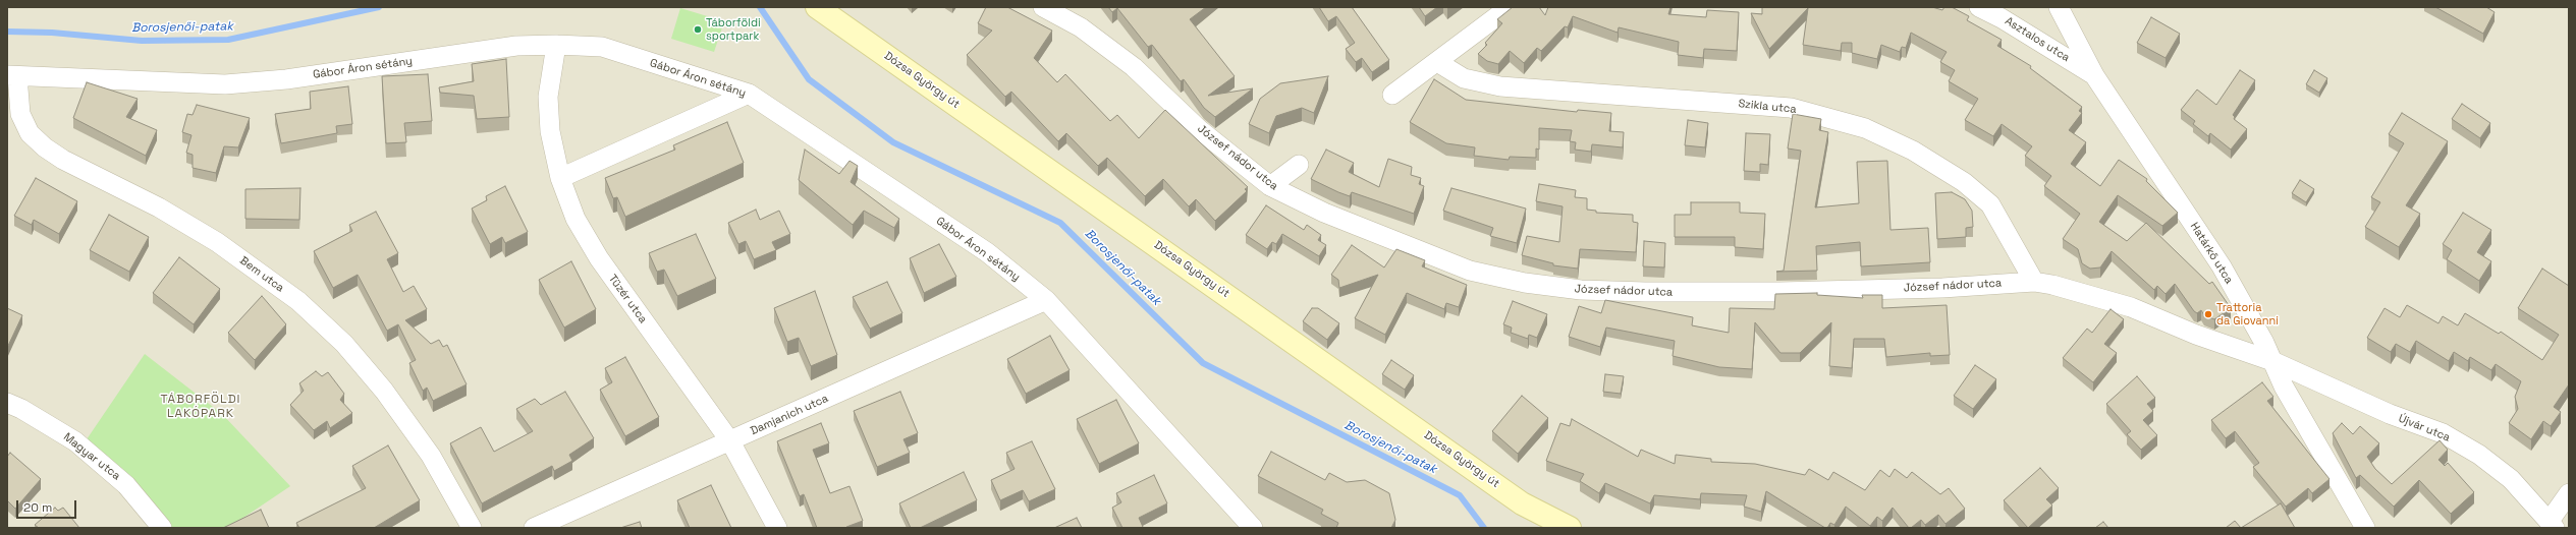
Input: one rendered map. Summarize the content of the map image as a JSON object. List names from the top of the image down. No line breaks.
{"streets":{"main road":["Dózsa György út"],"street":["Asztalos utca","Gábor Áron sétány","Szikla utca","József nádor utca","Határkő utca","Bem utca","Tüzér utca","Damjanich utca","Újvár utca","Magyar utca"]},"crossings":[["Asztalos utca","Határkő utca"],["Gábor Áron sétány","Bem utca"],["Gábor Áron sétány","Tüzér utca"],["Gábor Áron sétány","Damjanich utca"],["Szikla utca","József nádor utca"],["József nádor utca","Határkő utca"],["József nádor utca","Újvár utca"],["Határkő utca","Újvár utca"],["Tüzér utca","Damjanich utca"]],"districts":["TÁBORFÖLDI LAKÓPARK"],"water":["Borosjenői-patak"],"places":["Táborföldi sportpark","Trattoria da Giovanni"],"scale_bar":"20 m"}
